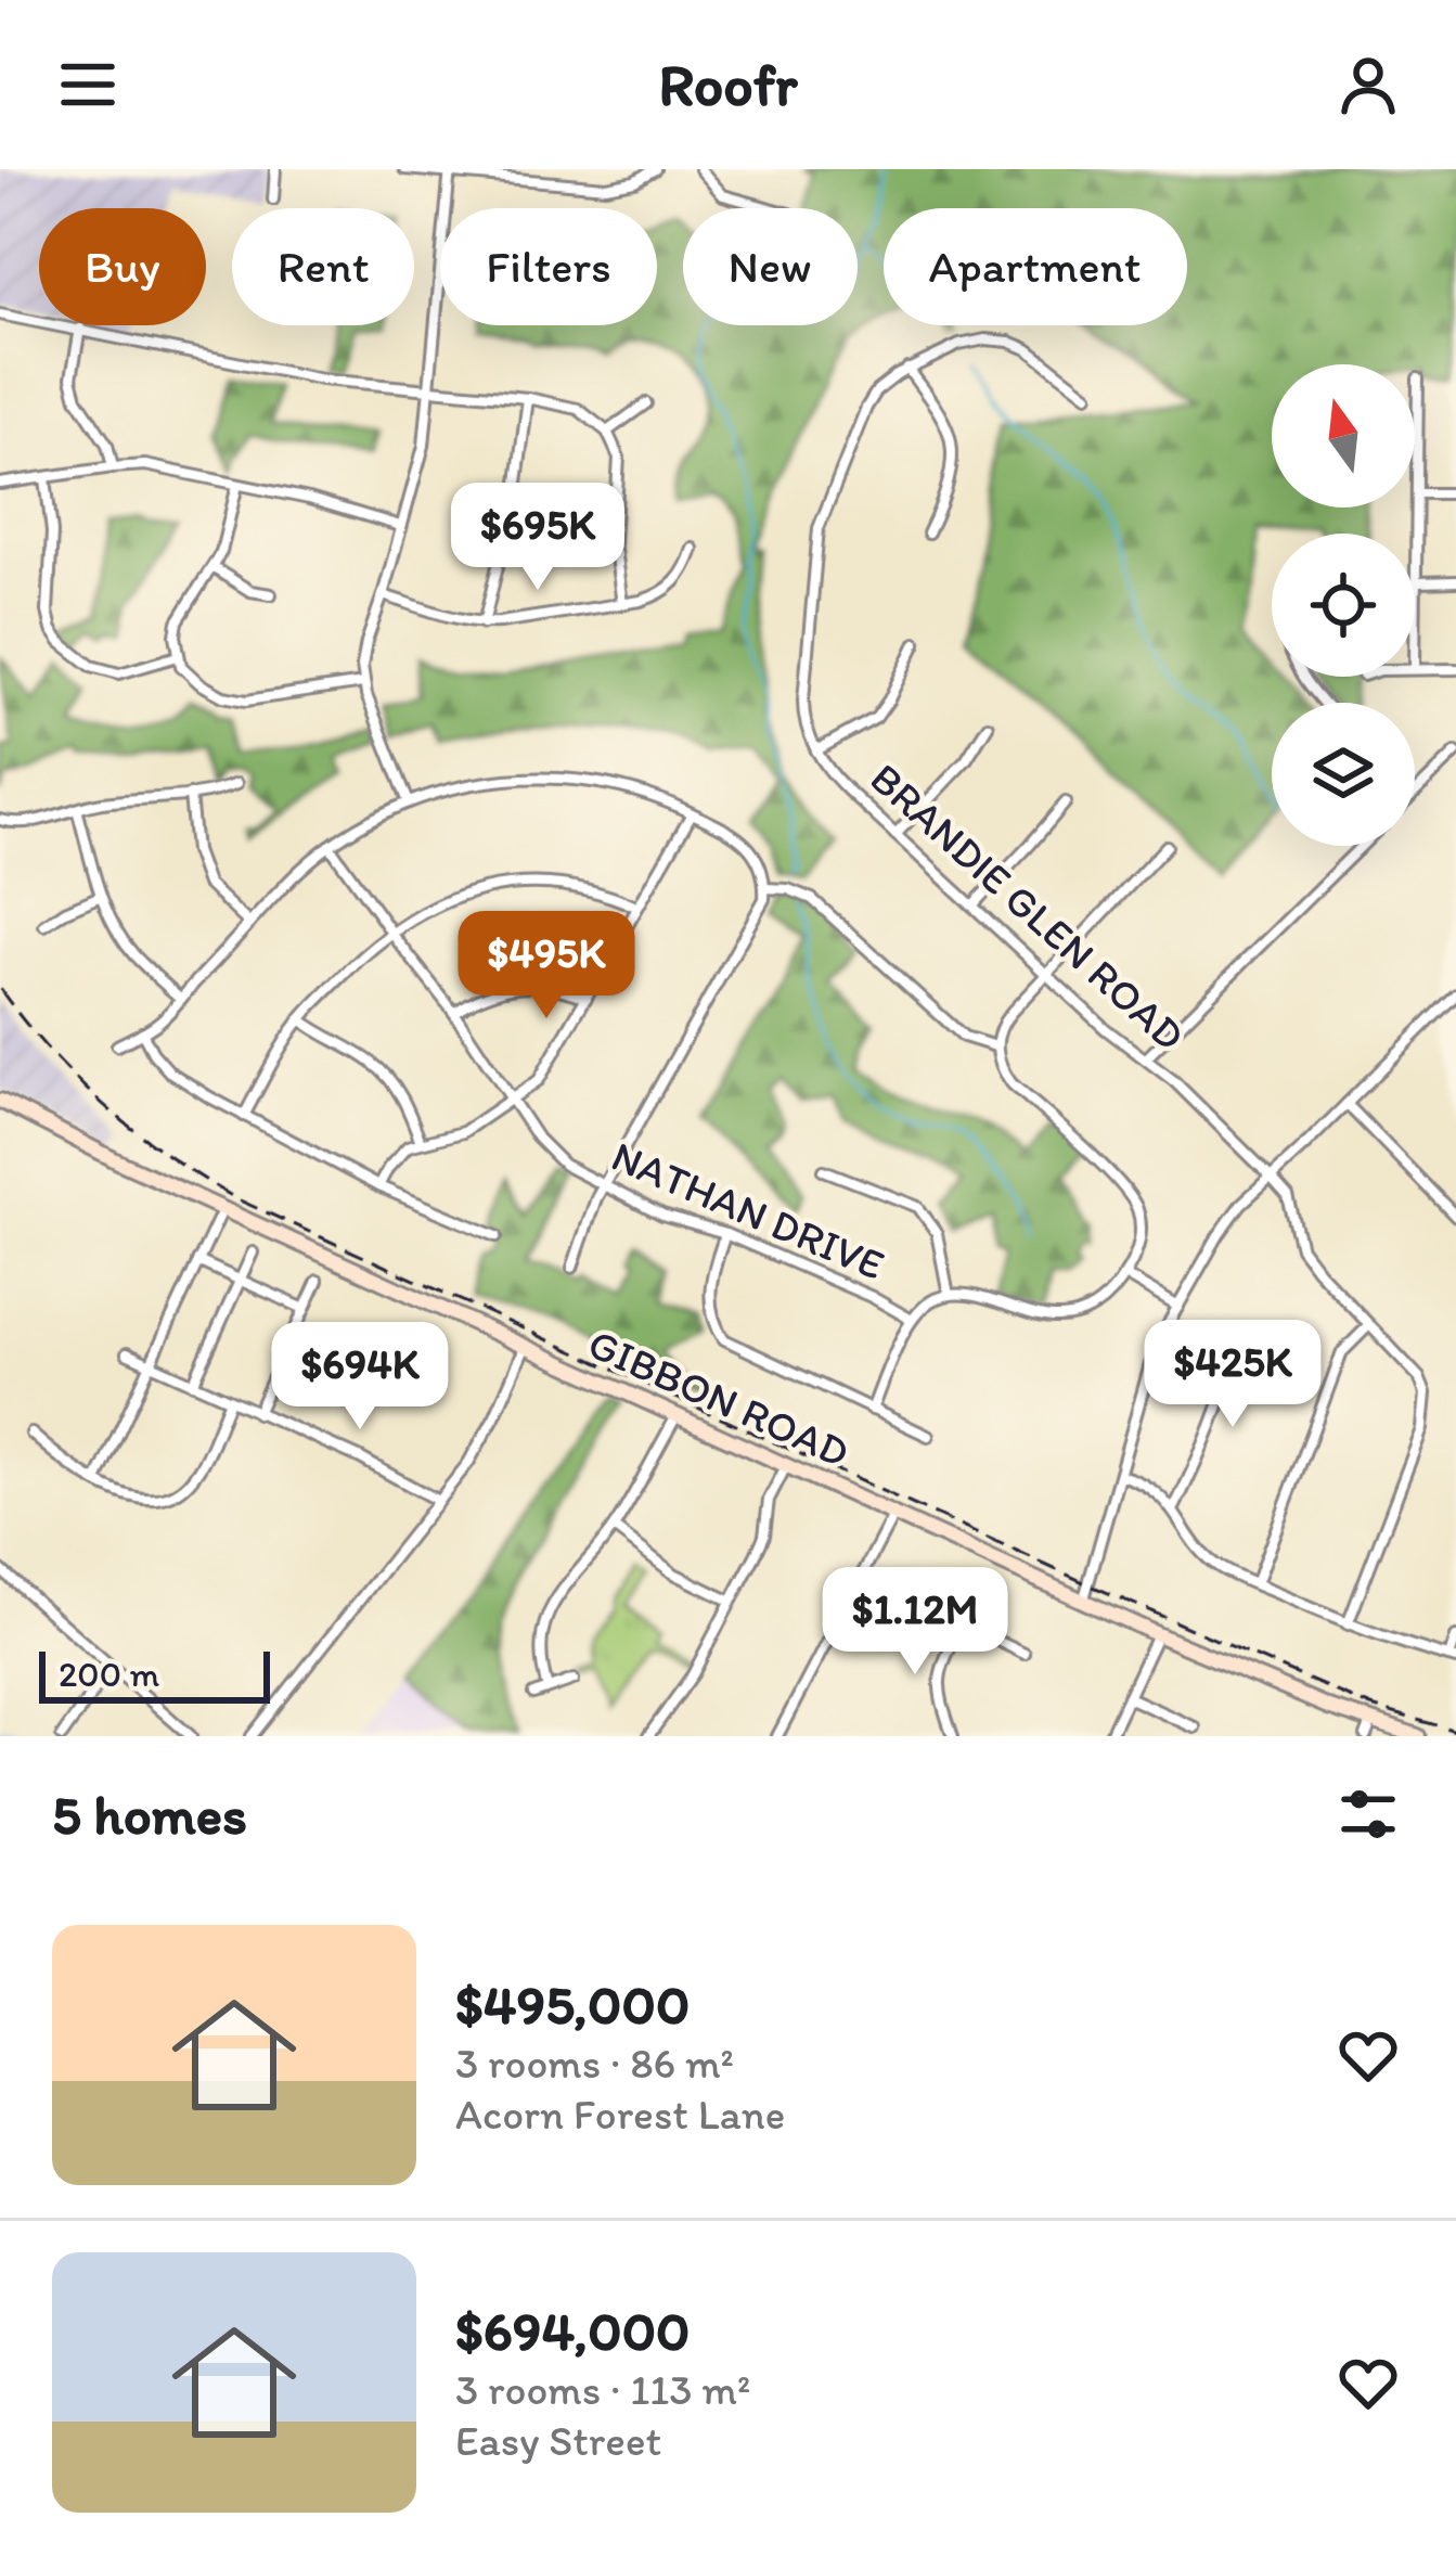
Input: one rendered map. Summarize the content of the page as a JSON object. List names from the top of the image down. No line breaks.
{"streets":{"main road":["GIBBON ROAD"],"street":["BRANDIE GLEN ROAD","NATHAN DRIVE"]},"scale_bar":"200 m","north":"top","page":{"header":"Roofr","chip":["Buy","Rent","Filters","New","Apartment"],"price":["$695K","$495K","$425K","$694K","$1.12M"],"scale":"200 m","heading":"5 homes","list":[{"name":"$495,000","note":"3 rooms · 86 m² · Acorn Forest Lane"},{"name":"$694,000","note":"3 rooms · 113 m² · Easy Street"}]}}
